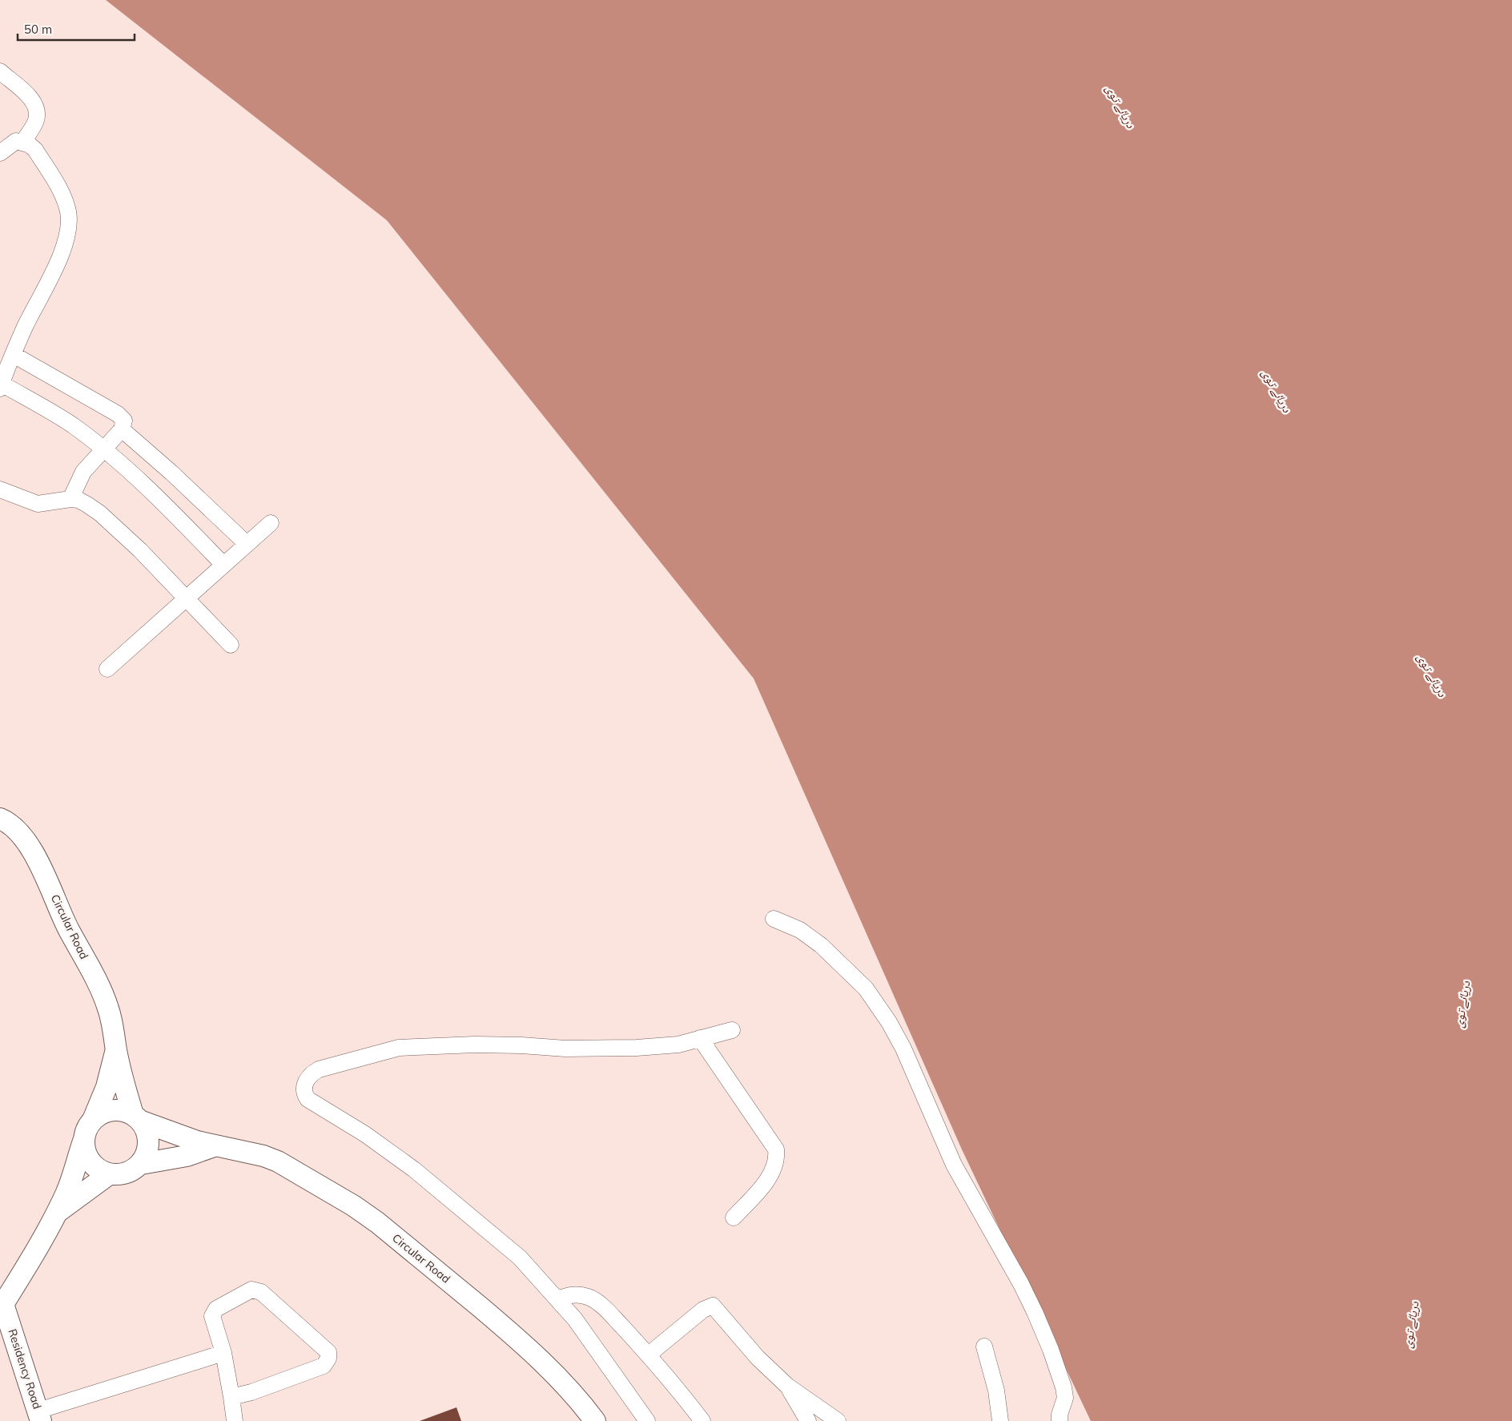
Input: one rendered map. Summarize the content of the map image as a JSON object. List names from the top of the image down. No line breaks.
{"streets":{"main road":["Circular Road","Residency Road"]},"crossings":[["Circular Road","Residency Road"]],"water":["دریائے توی"],"scale_bar":"50 m"}
